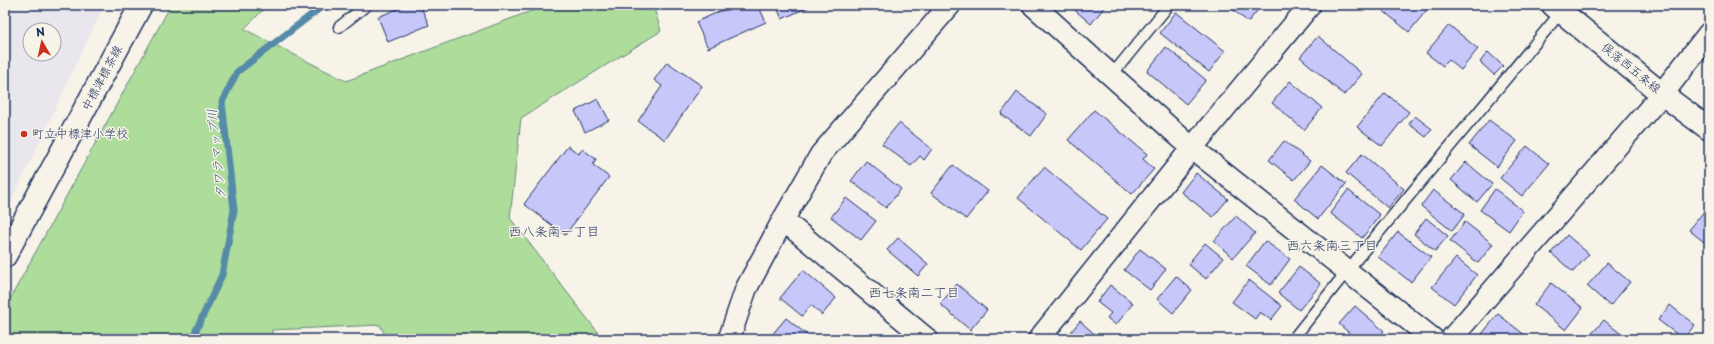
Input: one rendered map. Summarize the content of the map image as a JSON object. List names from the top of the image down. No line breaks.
{"streets":{"main road":["俣落西五条線","中標津標茶線"]},"districts":["西八条南一丁目","西六条南三丁目","西七条南二丁目"],"water":["タワラマップ川"],"places":["町立中標津小学校"],"north":"top"}
